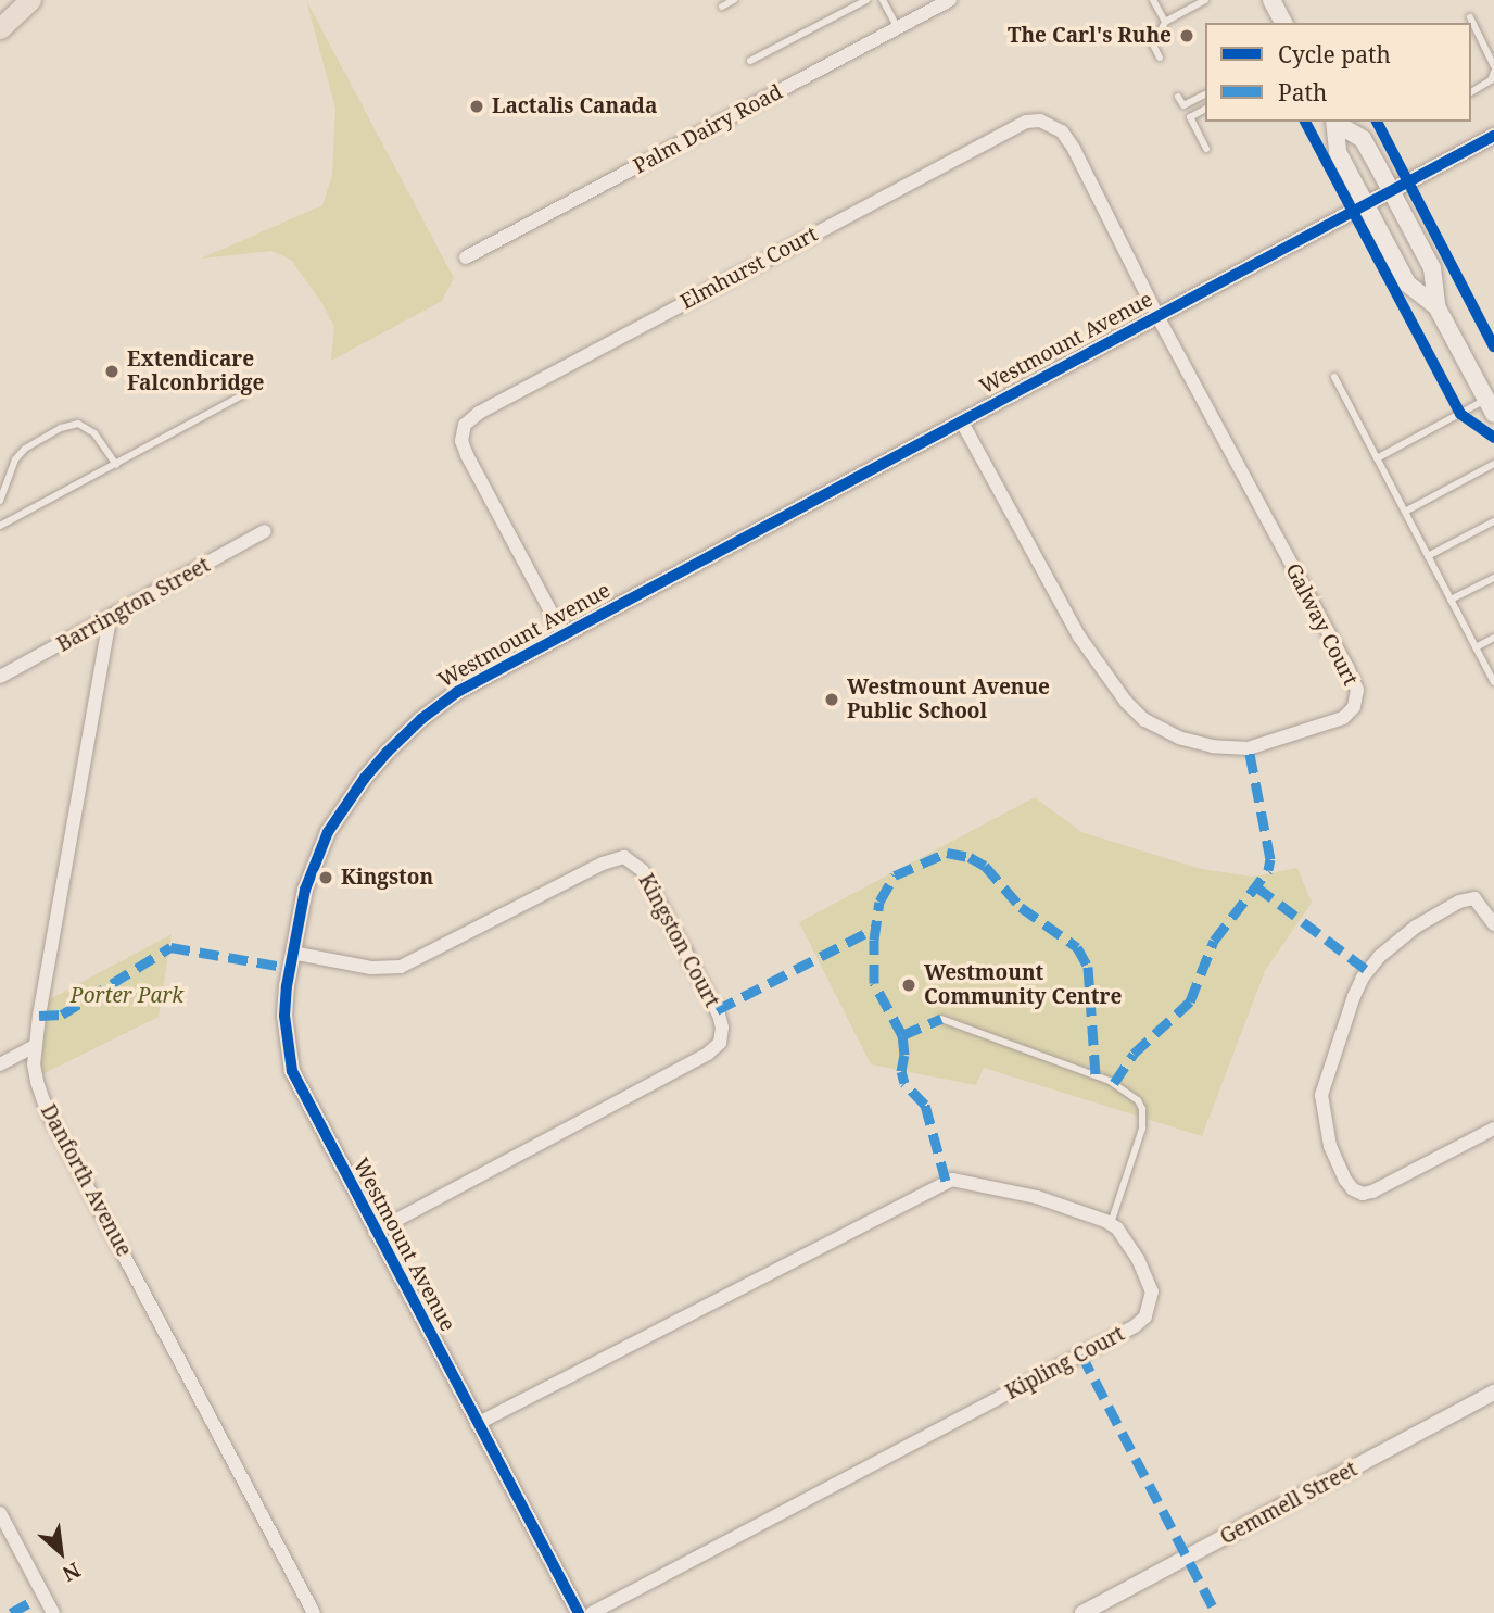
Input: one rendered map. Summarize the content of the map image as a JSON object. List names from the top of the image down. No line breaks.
{"streets":{"street":["Palm Dairy Road","Elmhurst Court","Westmount Avenue","Barrington Street","Galway Court","Kingston Court","Danforth Avenue","Kipling Court","Gemmell Street"]},"crossings":[["Elmhurst Court","Westmount Avenue"],["Elmhurst Court","Galway Court"],["Westmount Avenue","Galway Court"],["Westmount Avenue","Kingston Court"],["Barrington Street","Danforth Avenue"]],"parks":["Porter Park"],"places":["The Carl's Ruhe","Lactalis Canada","Extendicare Falconbridge","Westmount Avenue Public School","Kingston","Westmount Community Centre"],"legend":["Cycle path","Path"],"north":"bottom right"}
